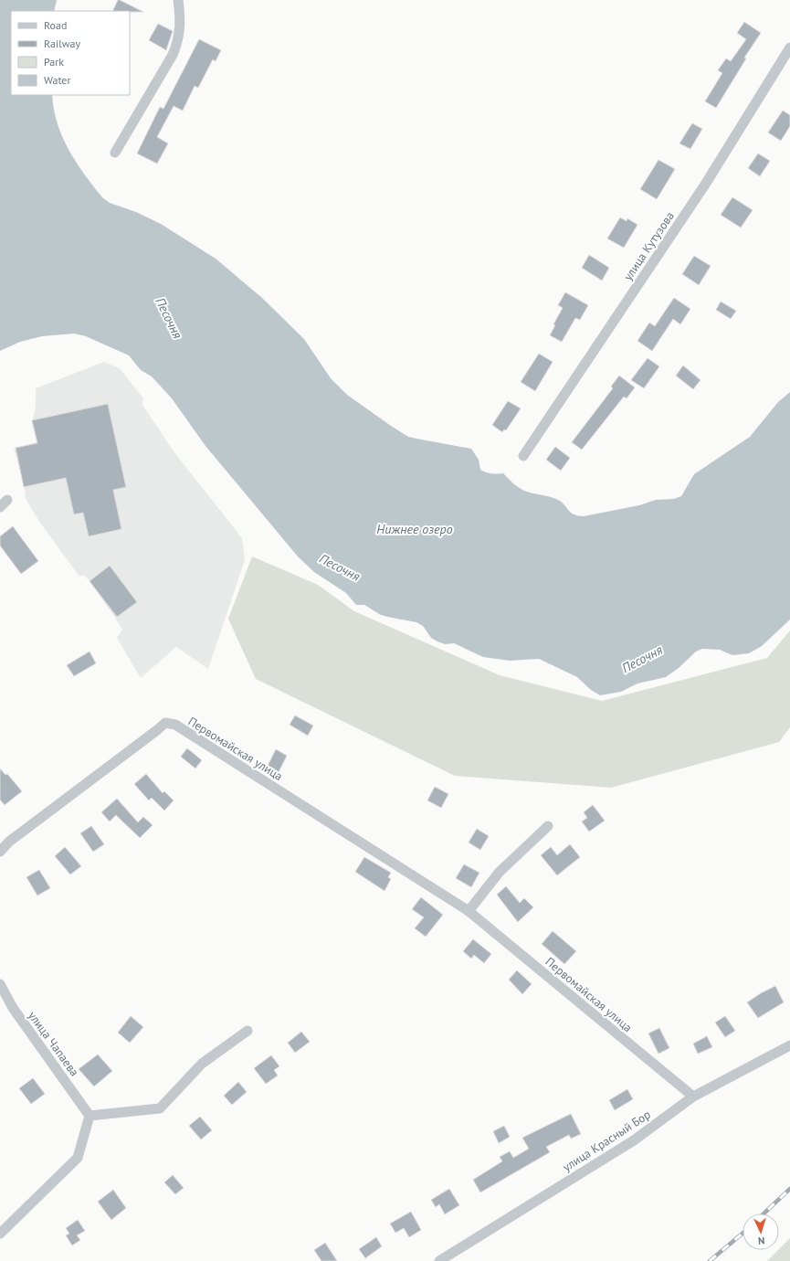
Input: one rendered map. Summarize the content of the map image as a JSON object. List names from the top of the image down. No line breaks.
{"streets":{"street":["улица Кутузова","Первомайская улица","улица Чапаева","улица Красный Бор"]},"crossings":[["Первомайская улица","улица Красный Бор"]],"water":["Песочня","Нижнее озеро"],"legend":["Road","Railway","Park","Water"],"north":"bottom"}
